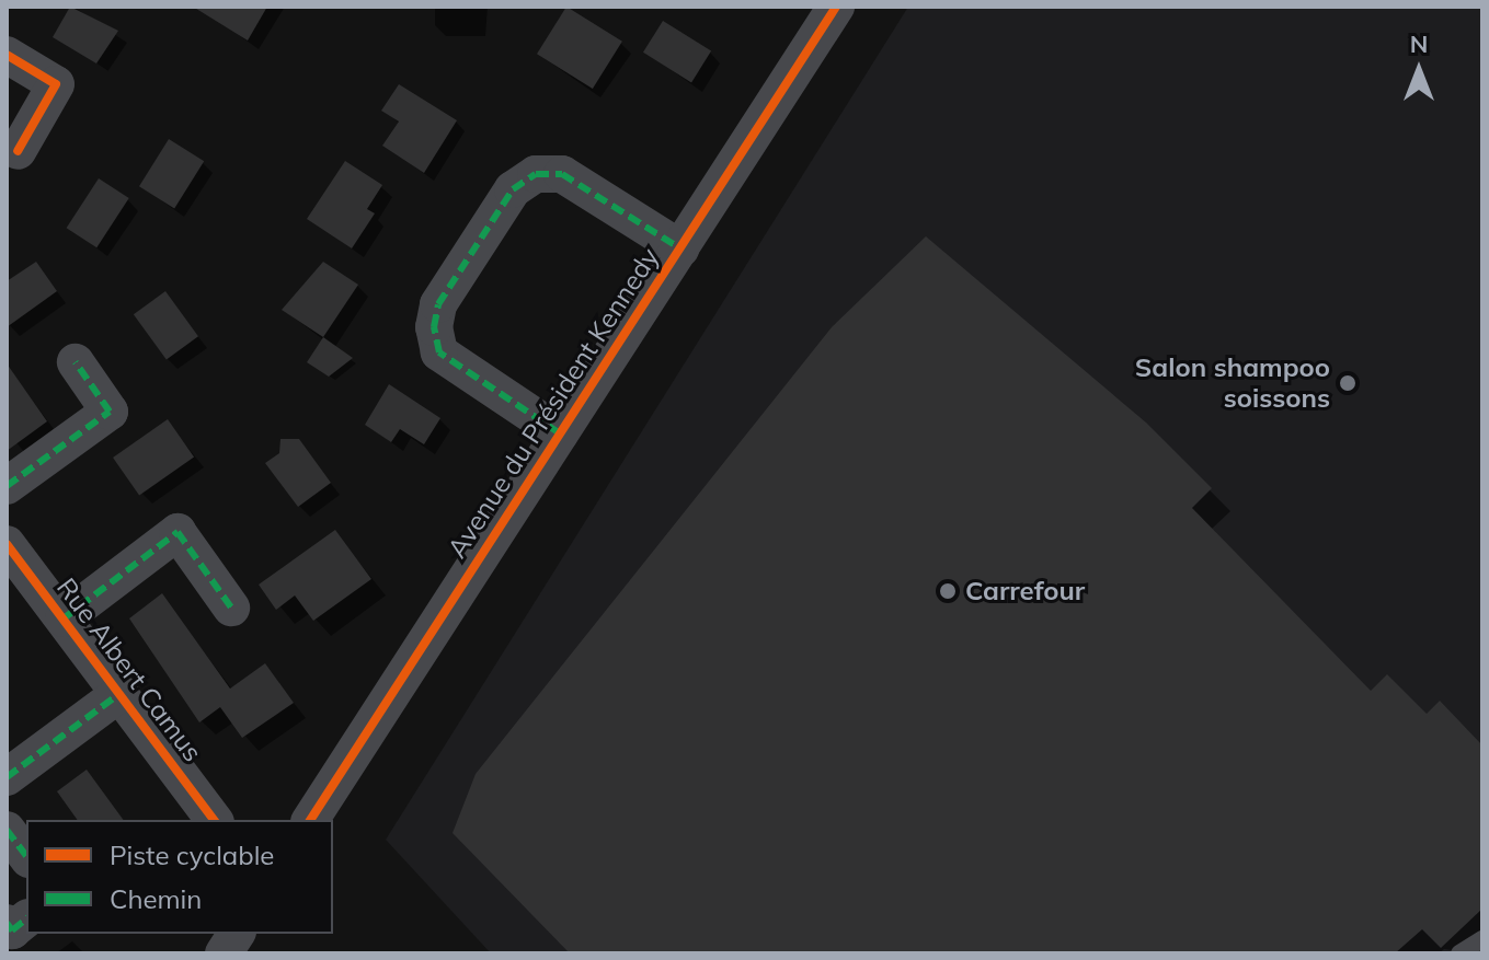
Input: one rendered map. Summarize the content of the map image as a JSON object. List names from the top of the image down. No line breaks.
{"streets":{"street":["Avenue du Président Kennedy","Rue Albert Camus"]},"places":["Salon shampoo soissons","Carrefour"],"legend":["Piste cyclable","Chemin"],"north":"top"}
